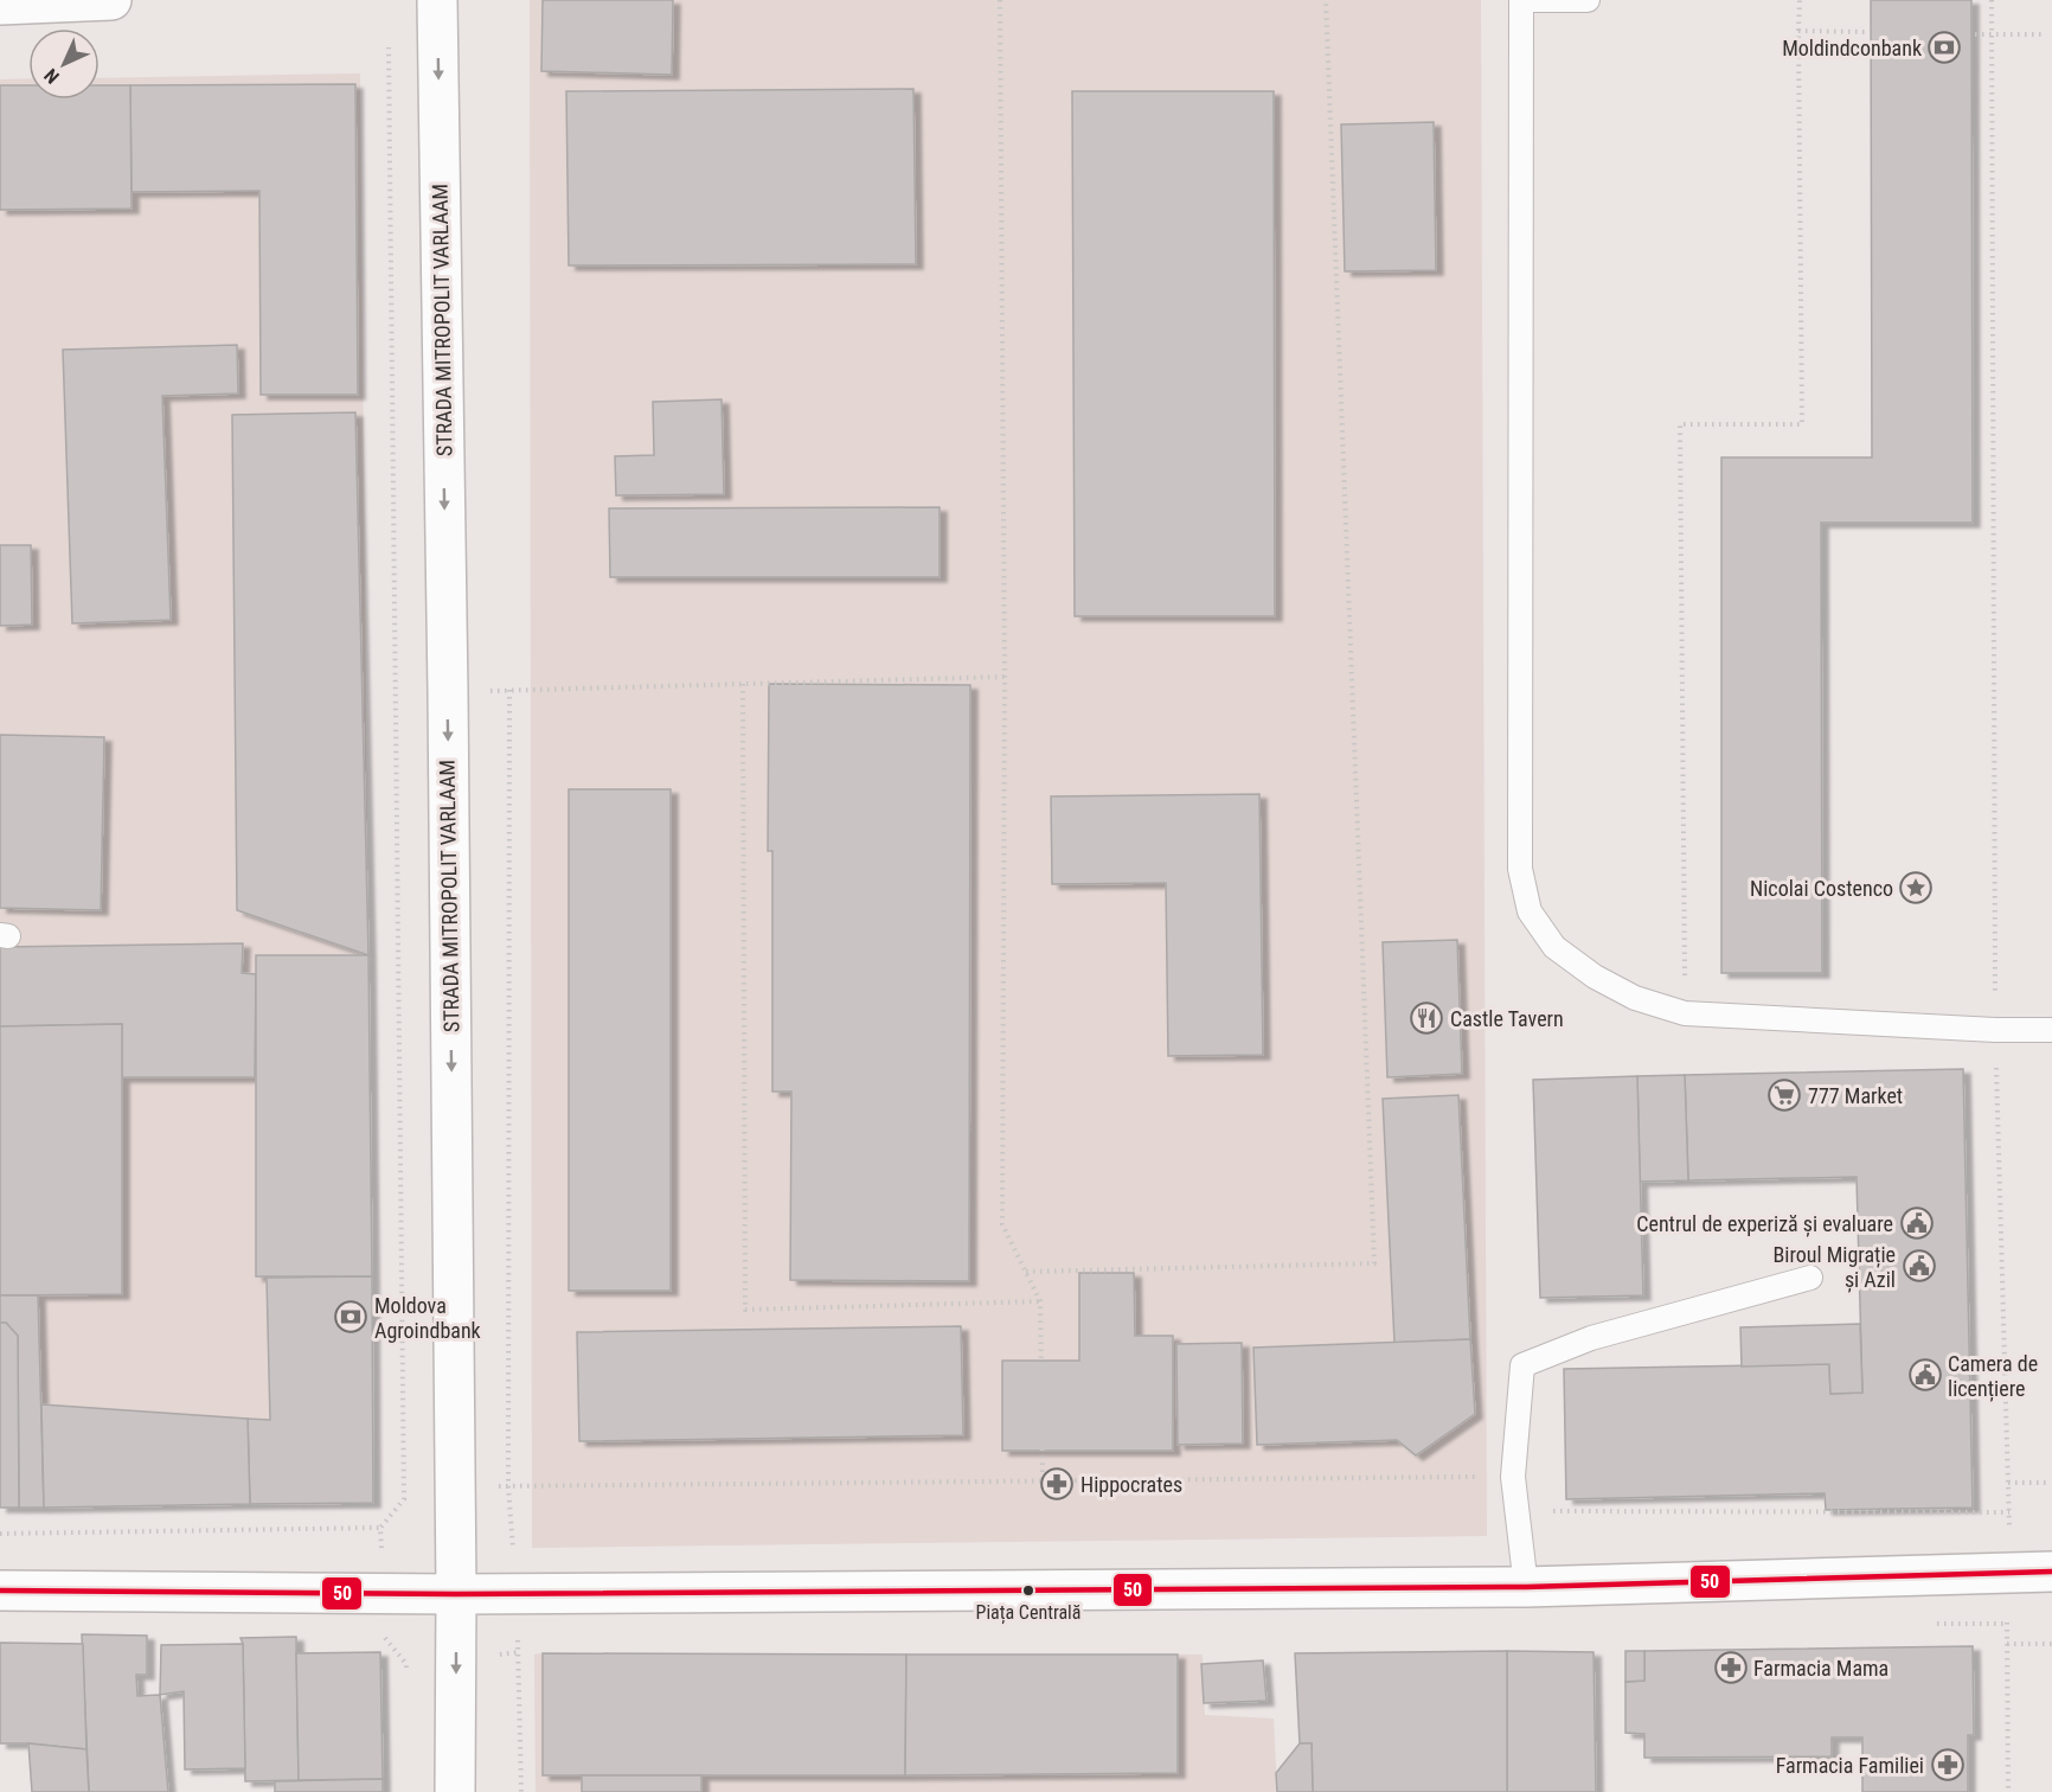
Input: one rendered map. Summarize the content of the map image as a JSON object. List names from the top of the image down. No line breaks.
{"streets":{"main road":["STRADA MITROPOLIT VARLAAM"]},"one_way":["STRADA MITROPOLIT VARLAAM"],"places":{"bank":["Moldindconbank","Moldova Agroindbank"],"place":["Nicolai Costenco"],"restaurant":["Castle Tavern"],"supermarket":["777 Market"],"public building":["Centrul de experiză și evaluare","Biroul Migrație și Azil","Camera de licențiere"],"pharmacy":["Hippocrates","Farmacia Mama","Farmacia Familiei"],"other":["Piața Centrală"]},"lines":["transit line 50"],"north":"bottom left"}
